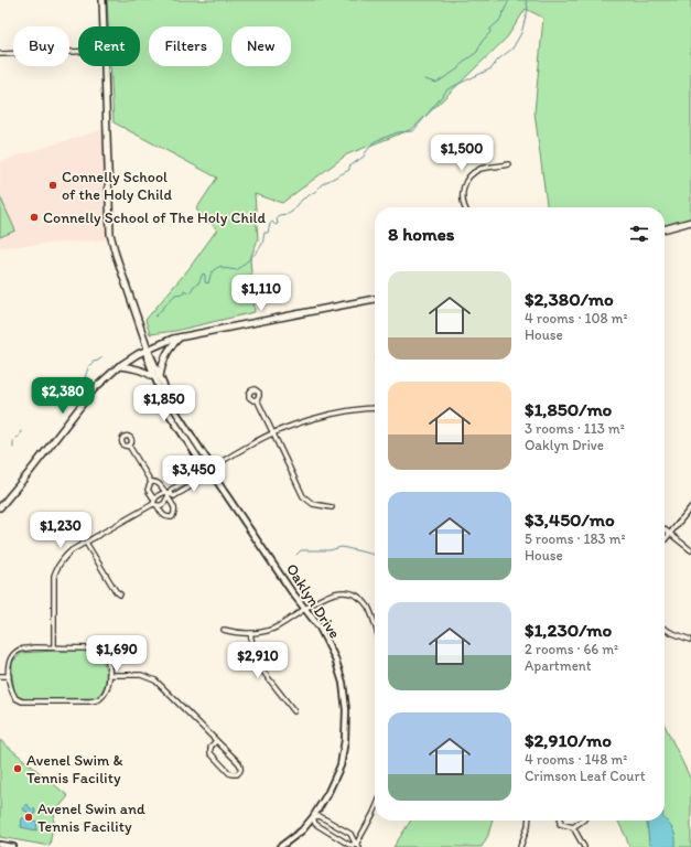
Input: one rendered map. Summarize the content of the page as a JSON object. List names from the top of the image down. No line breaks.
{"streets":{"street":["Oaklyn Drive"]},"places":["Connelly School of the Holy Child","Connelly School of The Holy Child","Avenel Swim & Tennis Facility","Avenel Swin and Tennis Facility"],"page":{"chip":["Buy","Rent","Filters","New"],"price":["$1,500","$1,110","$2,380","$1,850","$3,450","$1,230","$1,690","$2,910"],"heading":"8 homes","list":[{"name":"$2,380/mo","note":"4 rooms · 108 m² · House"},{"name":"$1,850/mo","note":"3 rooms · 113 m² · Oaklyn Drive"},{"name":"$3,450/mo","note":"5 rooms · 183 m² · House"},{"name":"$1,230/mo","note":"2 rooms · 66 m² · Apartment"},{"name":"$2,910/mo","note":"4 rooms · 148 m² · Crimson Leaf Court"}]}}
